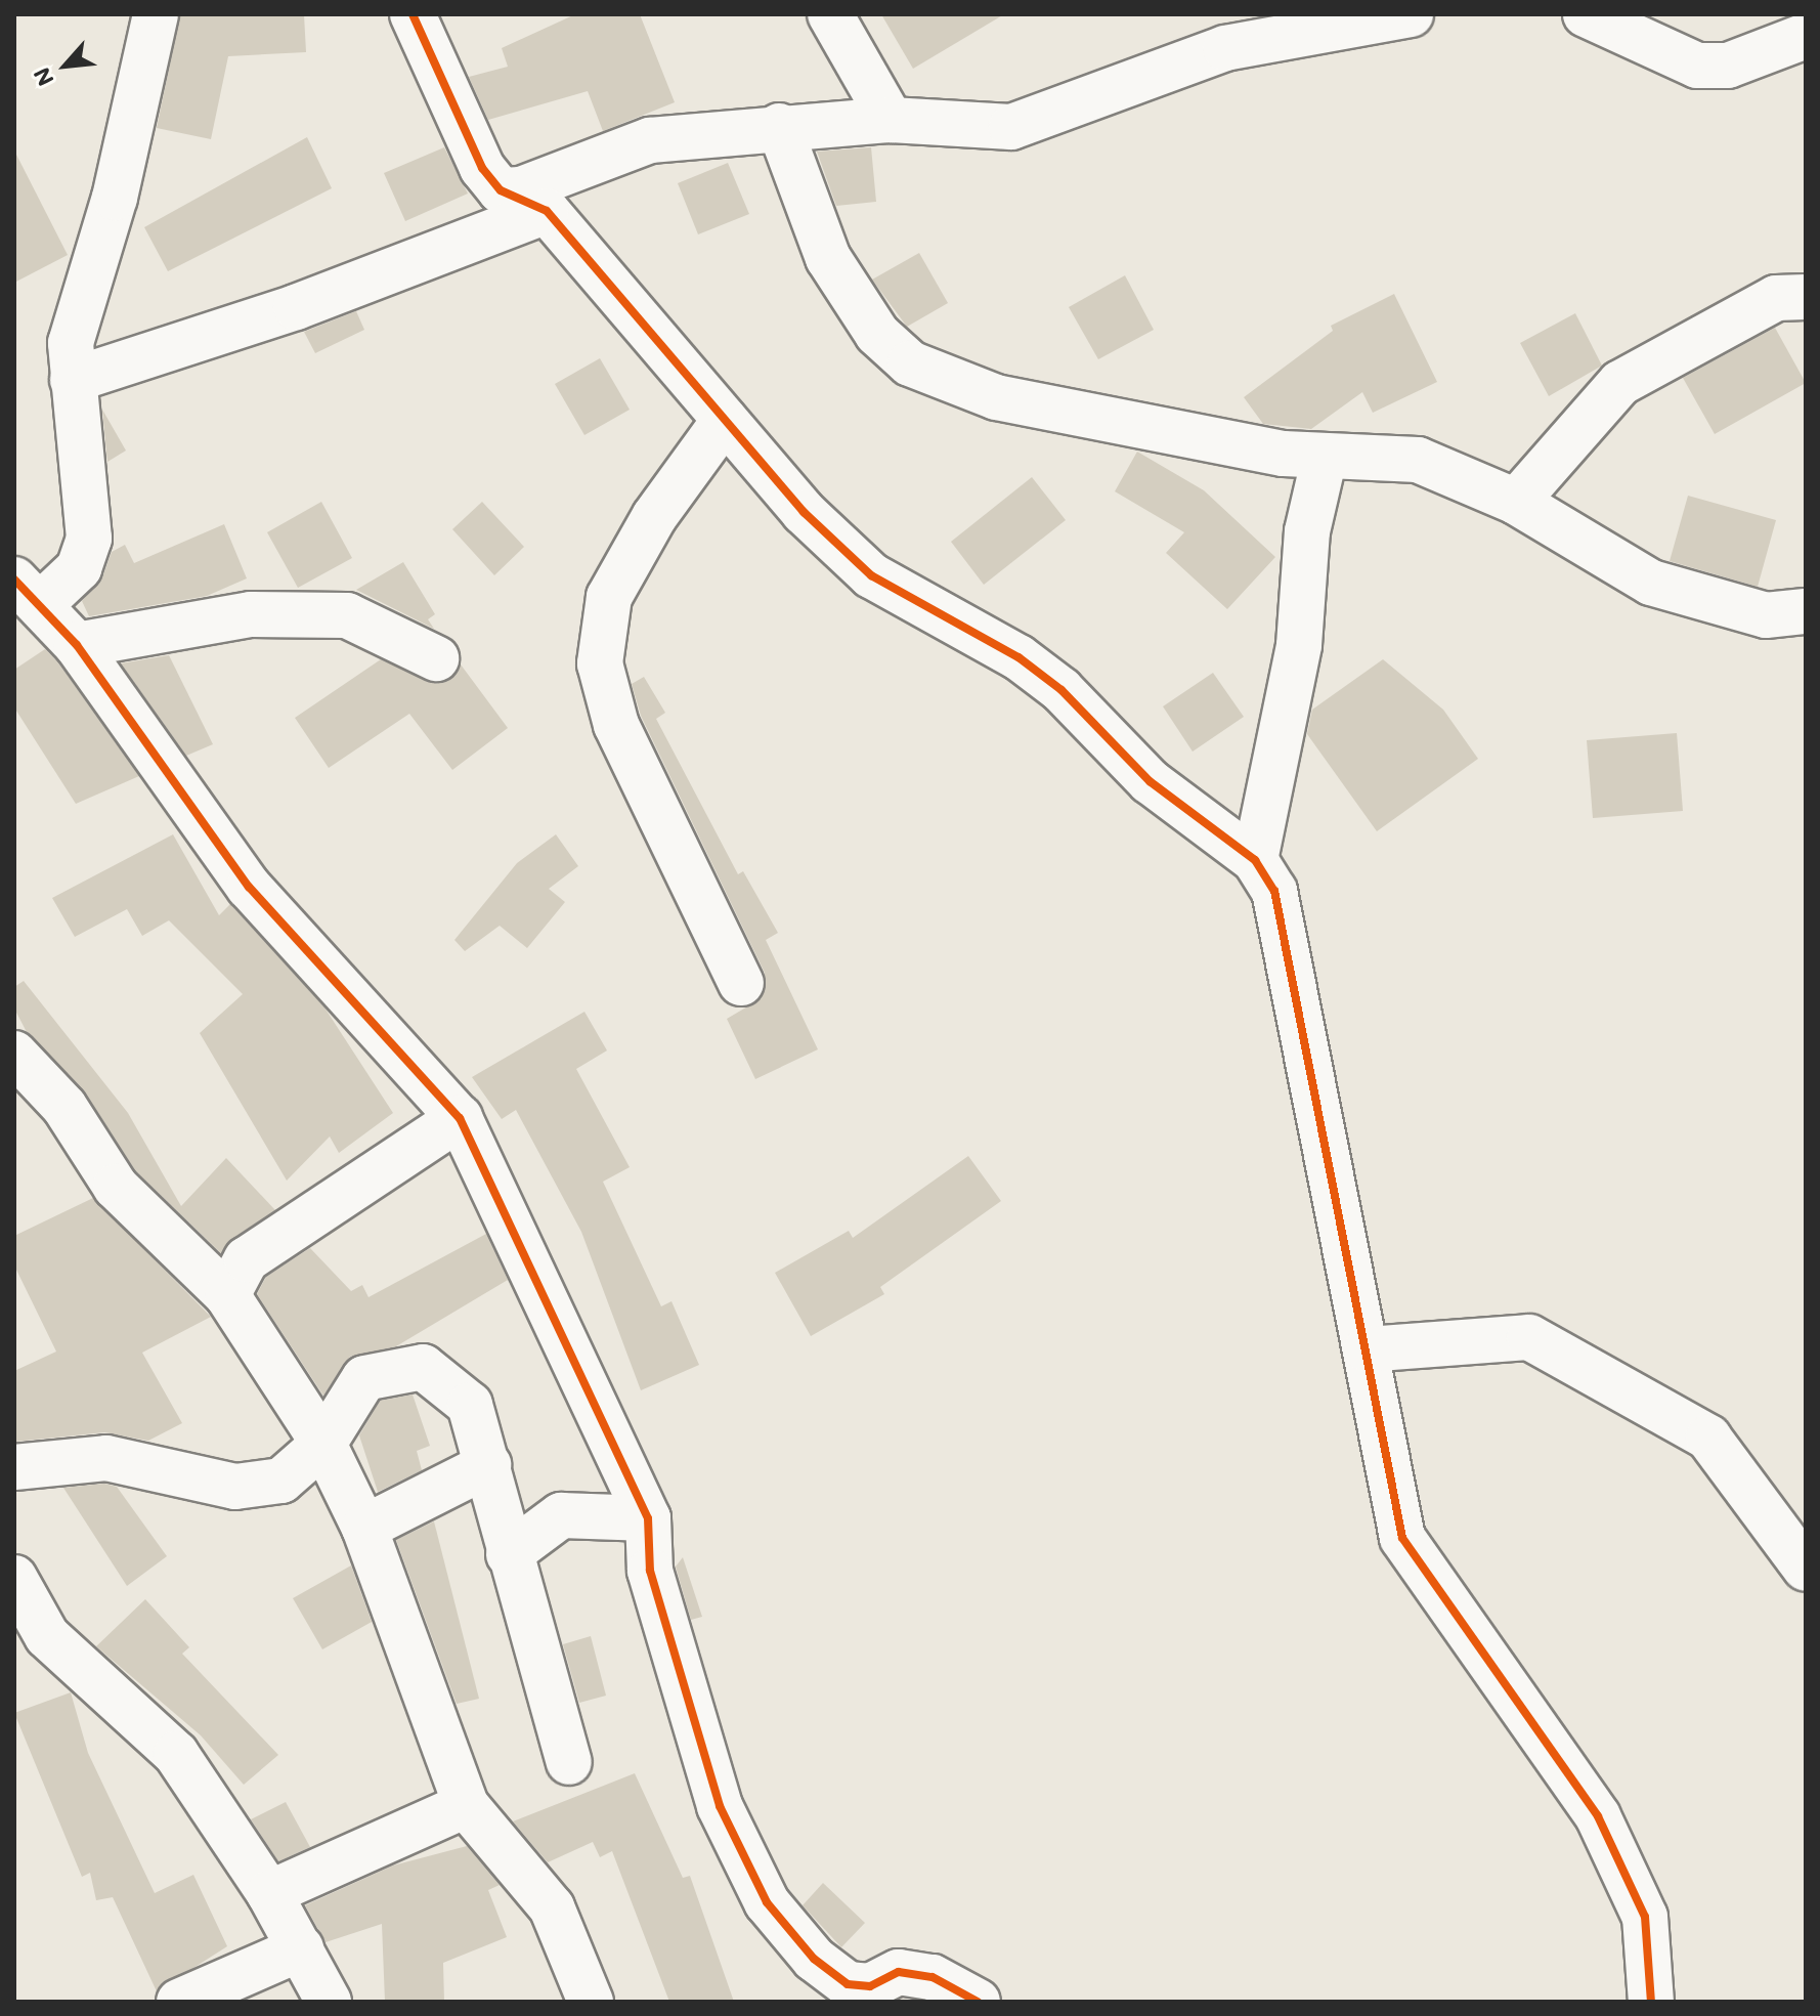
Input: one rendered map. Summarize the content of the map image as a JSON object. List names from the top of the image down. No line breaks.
{"north":"bottom left"}
